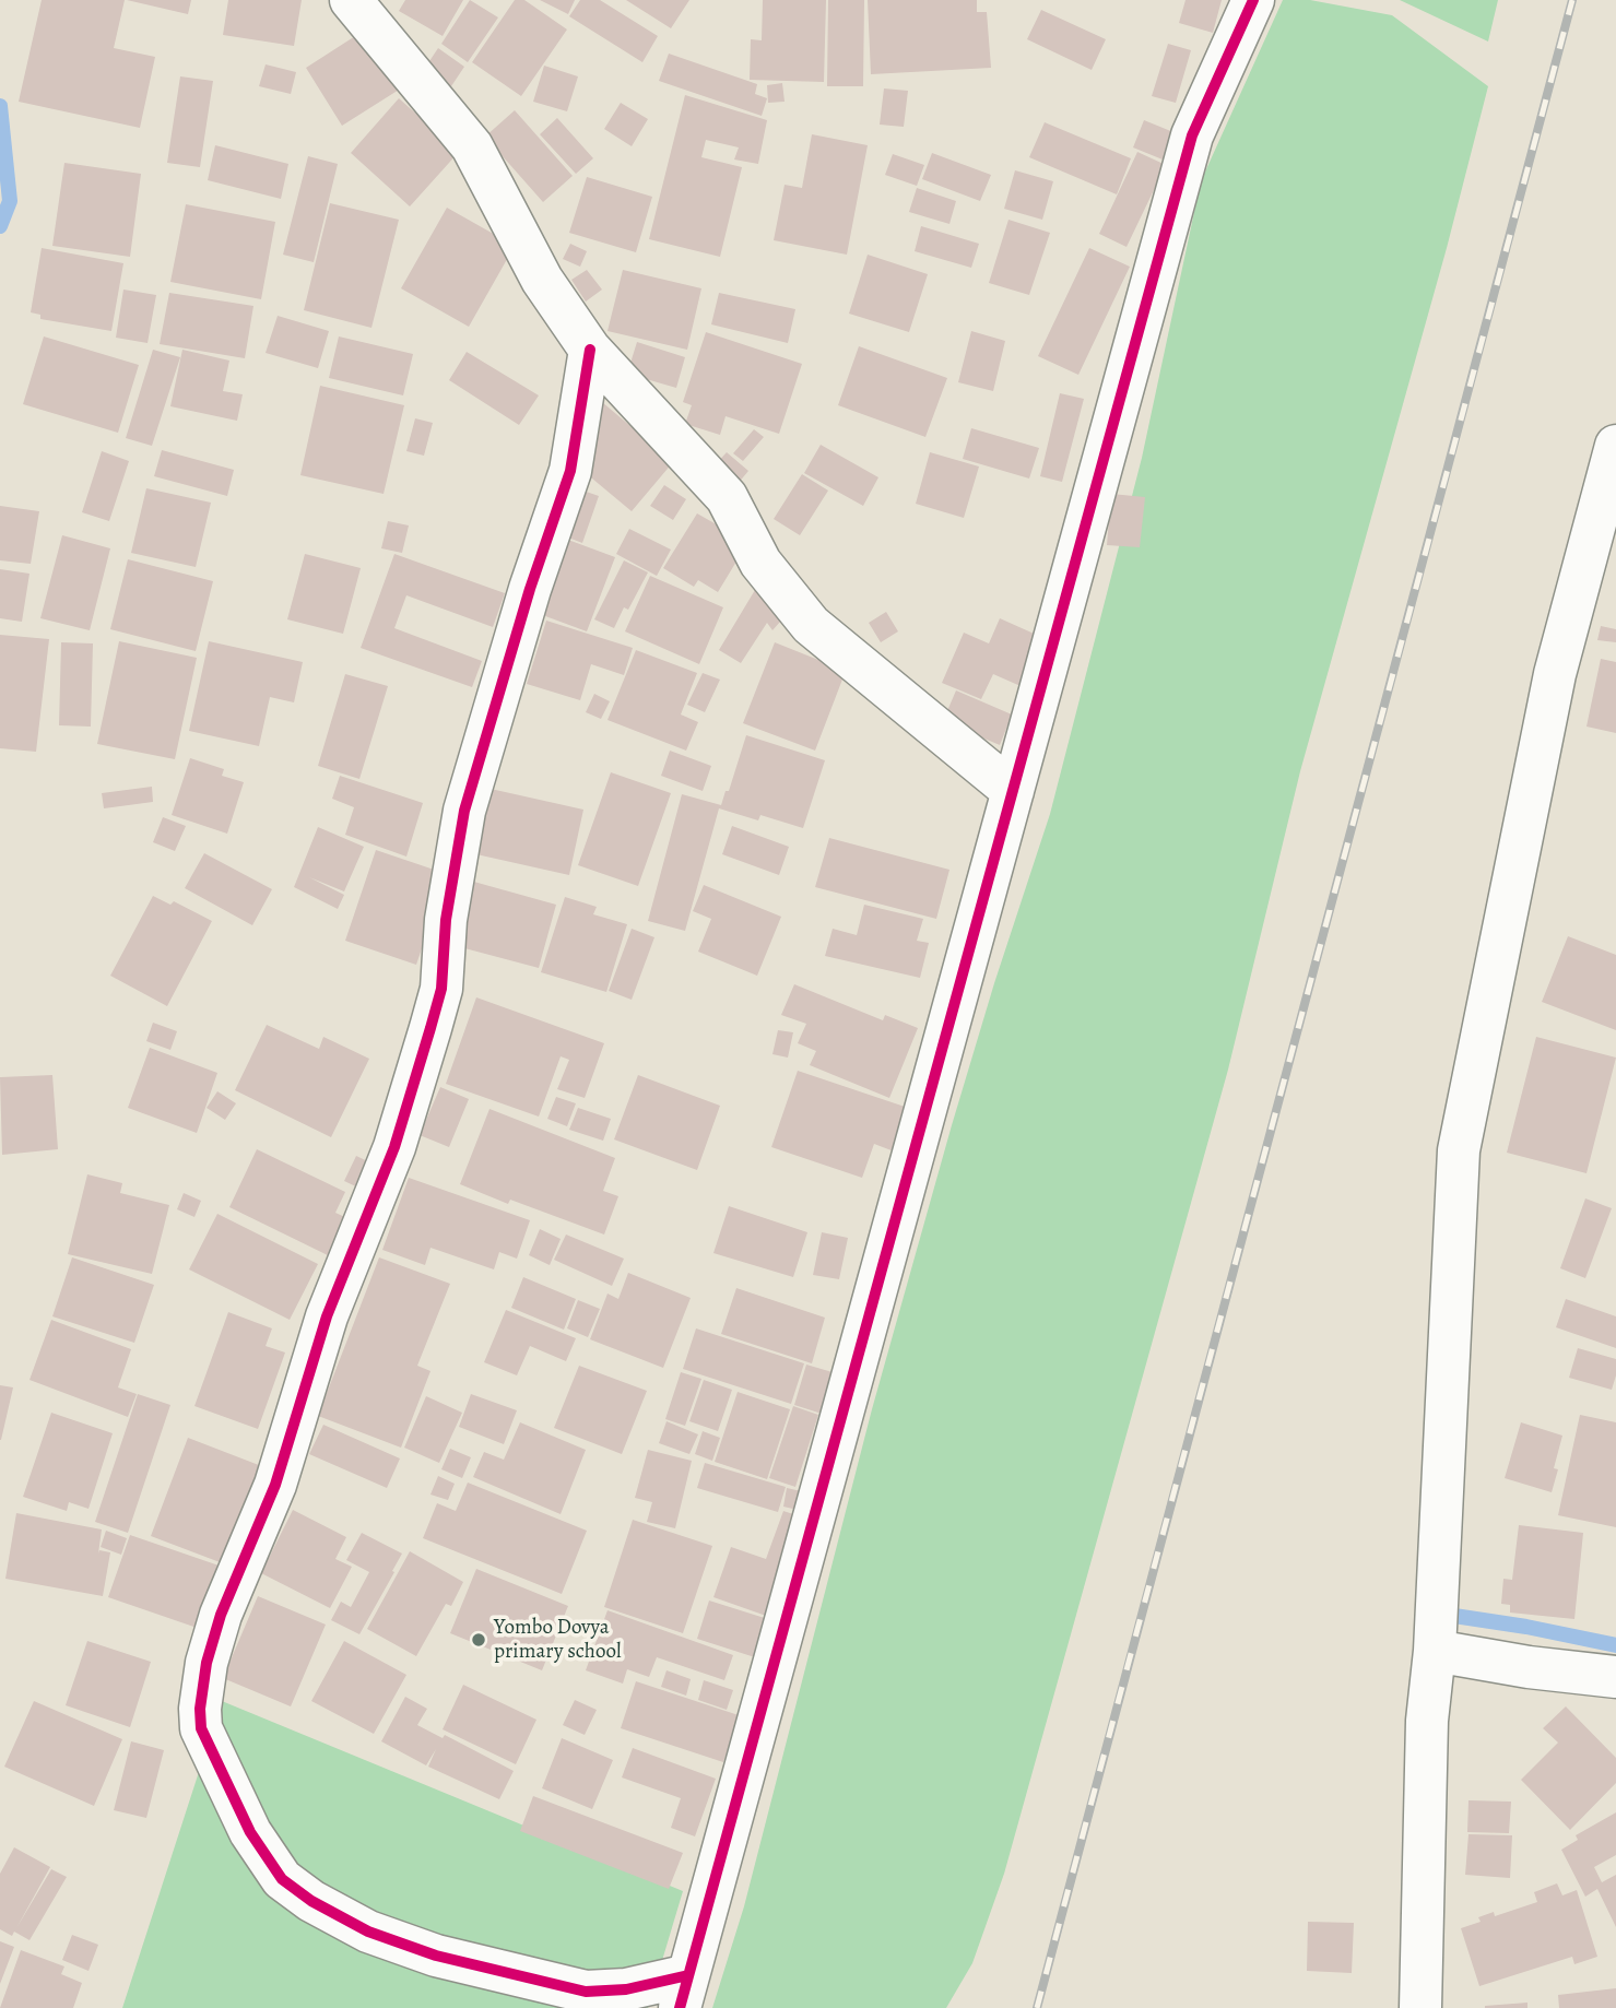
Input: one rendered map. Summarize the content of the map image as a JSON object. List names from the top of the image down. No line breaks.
{"places":["Yombo Dovya primary school"]}
